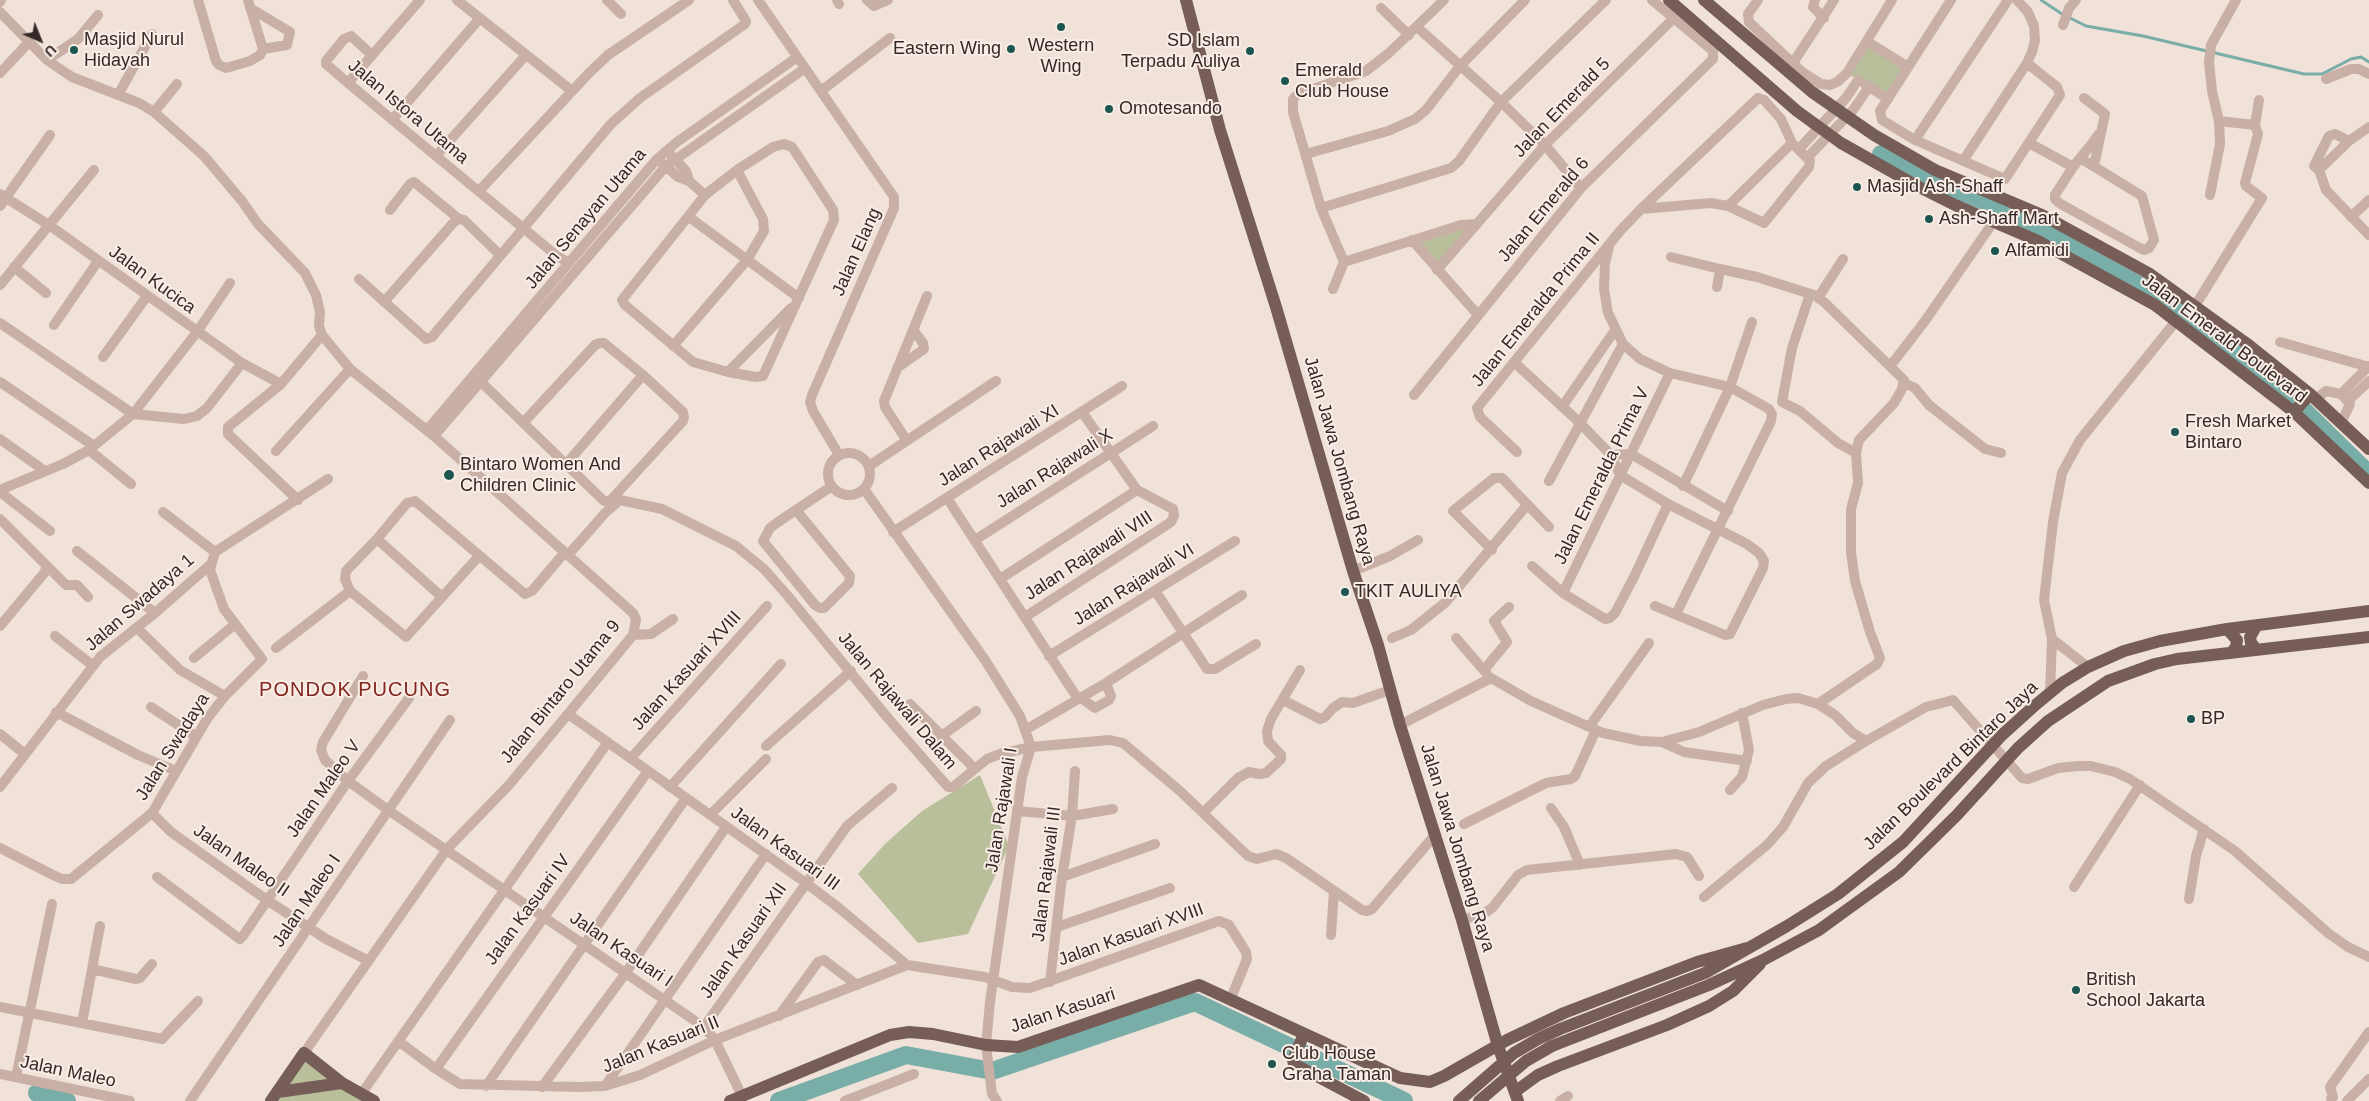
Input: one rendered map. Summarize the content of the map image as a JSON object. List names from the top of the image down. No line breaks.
{"streets":{"main road":["Jalan Emerald Boulevard","Jalan Jawa Jombang Raya","Jalan Bintaro Utama 9","Jalan Boulevard Bintaro Jaya","Jalan Kasuari"],"street":["Jalan Emerald 5","Jalan Istora Utama","Jalan Emerald 6","Jalan Senayan Utama","Jalan Elang","Jalan Kucica","Jalan Emeralda Prima II","Jalan Rajawali XI","Jalan Rajawali X","Jalan Emeralda Prima V","Jalan Rajawali VIII","Jalan Rajawali VI","Jalan Swadaya 1","Jalan Kasuari XVIII","Jalan Rajawali Dalam","Jalan Swadaya","Jalan Maleo V","Jalan Rajawali I","Jalan Kasuari III","Jalan Maleo II","Jalan Rajawali III","Jalan Maleo I","Jalan Kasuari IV","Jalan Kasuari XII","Jalan Kasuari I","Jalan Kasuari II","Jalan Maleo"]},"crossings":[["Jalan Emerald 5","Jalan Emerald 6"],["Jalan Istora Utama","Jalan Senayan Utama"],["Jalan Senayan Utama","Jalan Elang"],["Jalan Senayan Utama","Jalan Bintaro Utama 9"],["Jalan Elang","Jalan Rajawali I"],["Jalan Rajawali XI","Jalan Rajawali VIII"],["Jalan Rajawali XI","Jalan Rajawali I"],["Jalan Jawa Jombang Raya","Jalan Rajawali Dalam"],["Jalan Jawa Jombang Raya","Jalan Kasuari"],["Jalan Rajawali X","Jalan Rajawali VIII"],["Jalan Swadaya 1","Jalan Swadaya"],["Jalan Kasuari XVIII","Jalan Rajawali I"],["Jalan Kasuari XVIII","Jalan Kasuari III"],["Jalan Kasuari XVIII","Jalan Rajawali III"],["Jalan Kasuari XVIII","Jalan Kasuari"],["Jalan Bintaro Utama 9","Jalan Rajawali Dalam"],["Jalan Bintaro Utama 9","Jalan Kasuari III"],["Jalan Bintaro Utama 9","Jalan Maleo II"],["Jalan Bintaro Utama 9","Jalan Kasuari I"],["Jalan Rajawali Dalam","Jalan Rajawali I"],["Jalan Swadaya","Jalan Maleo II"],["Jalan Boulevard Bintaro Jaya","Jalan Kasuari"],["Jalan Maleo V","Jalan Maleo II"],["Jalan Maleo V","Jalan Kasuari I"],["Jalan Rajawali I","Jalan Kasuari"],["Jalan Kasuari III","Jalan Kasuari IV"],["Jalan Kasuari III","Jalan Kasuari XII"],["Jalan Kasuari III","Jalan Kasuari II"],["Jalan Maleo II","Jalan Maleo I"],["Jalan Maleo I","Jalan Kasuari I"],["Jalan Kasuari IV","Jalan Kasuari I"],["Jalan Kasuari IV","Jalan Kasuari II"],["Jalan Kasuari XII","Jalan Kasuari I"],["Jalan Kasuari I","Jalan Kasuari II"]],"districts":["PONDOK PUCUNG"],"places":["Western Wing","Eastern Wing","Masjid Nurul Hidayah","SD Islam Terpadu Auliya","Emerald Club House","Omotesando","Masjid Ash-Shaff","Ash-Shaff Mart","Alfamidi","Fresh Market Bintaro","Bintaro Women And Children Clinic","TKIT AULIYA","BP","British School Jakarta","Club House Graha Taman"],"north":"bottom right"}
